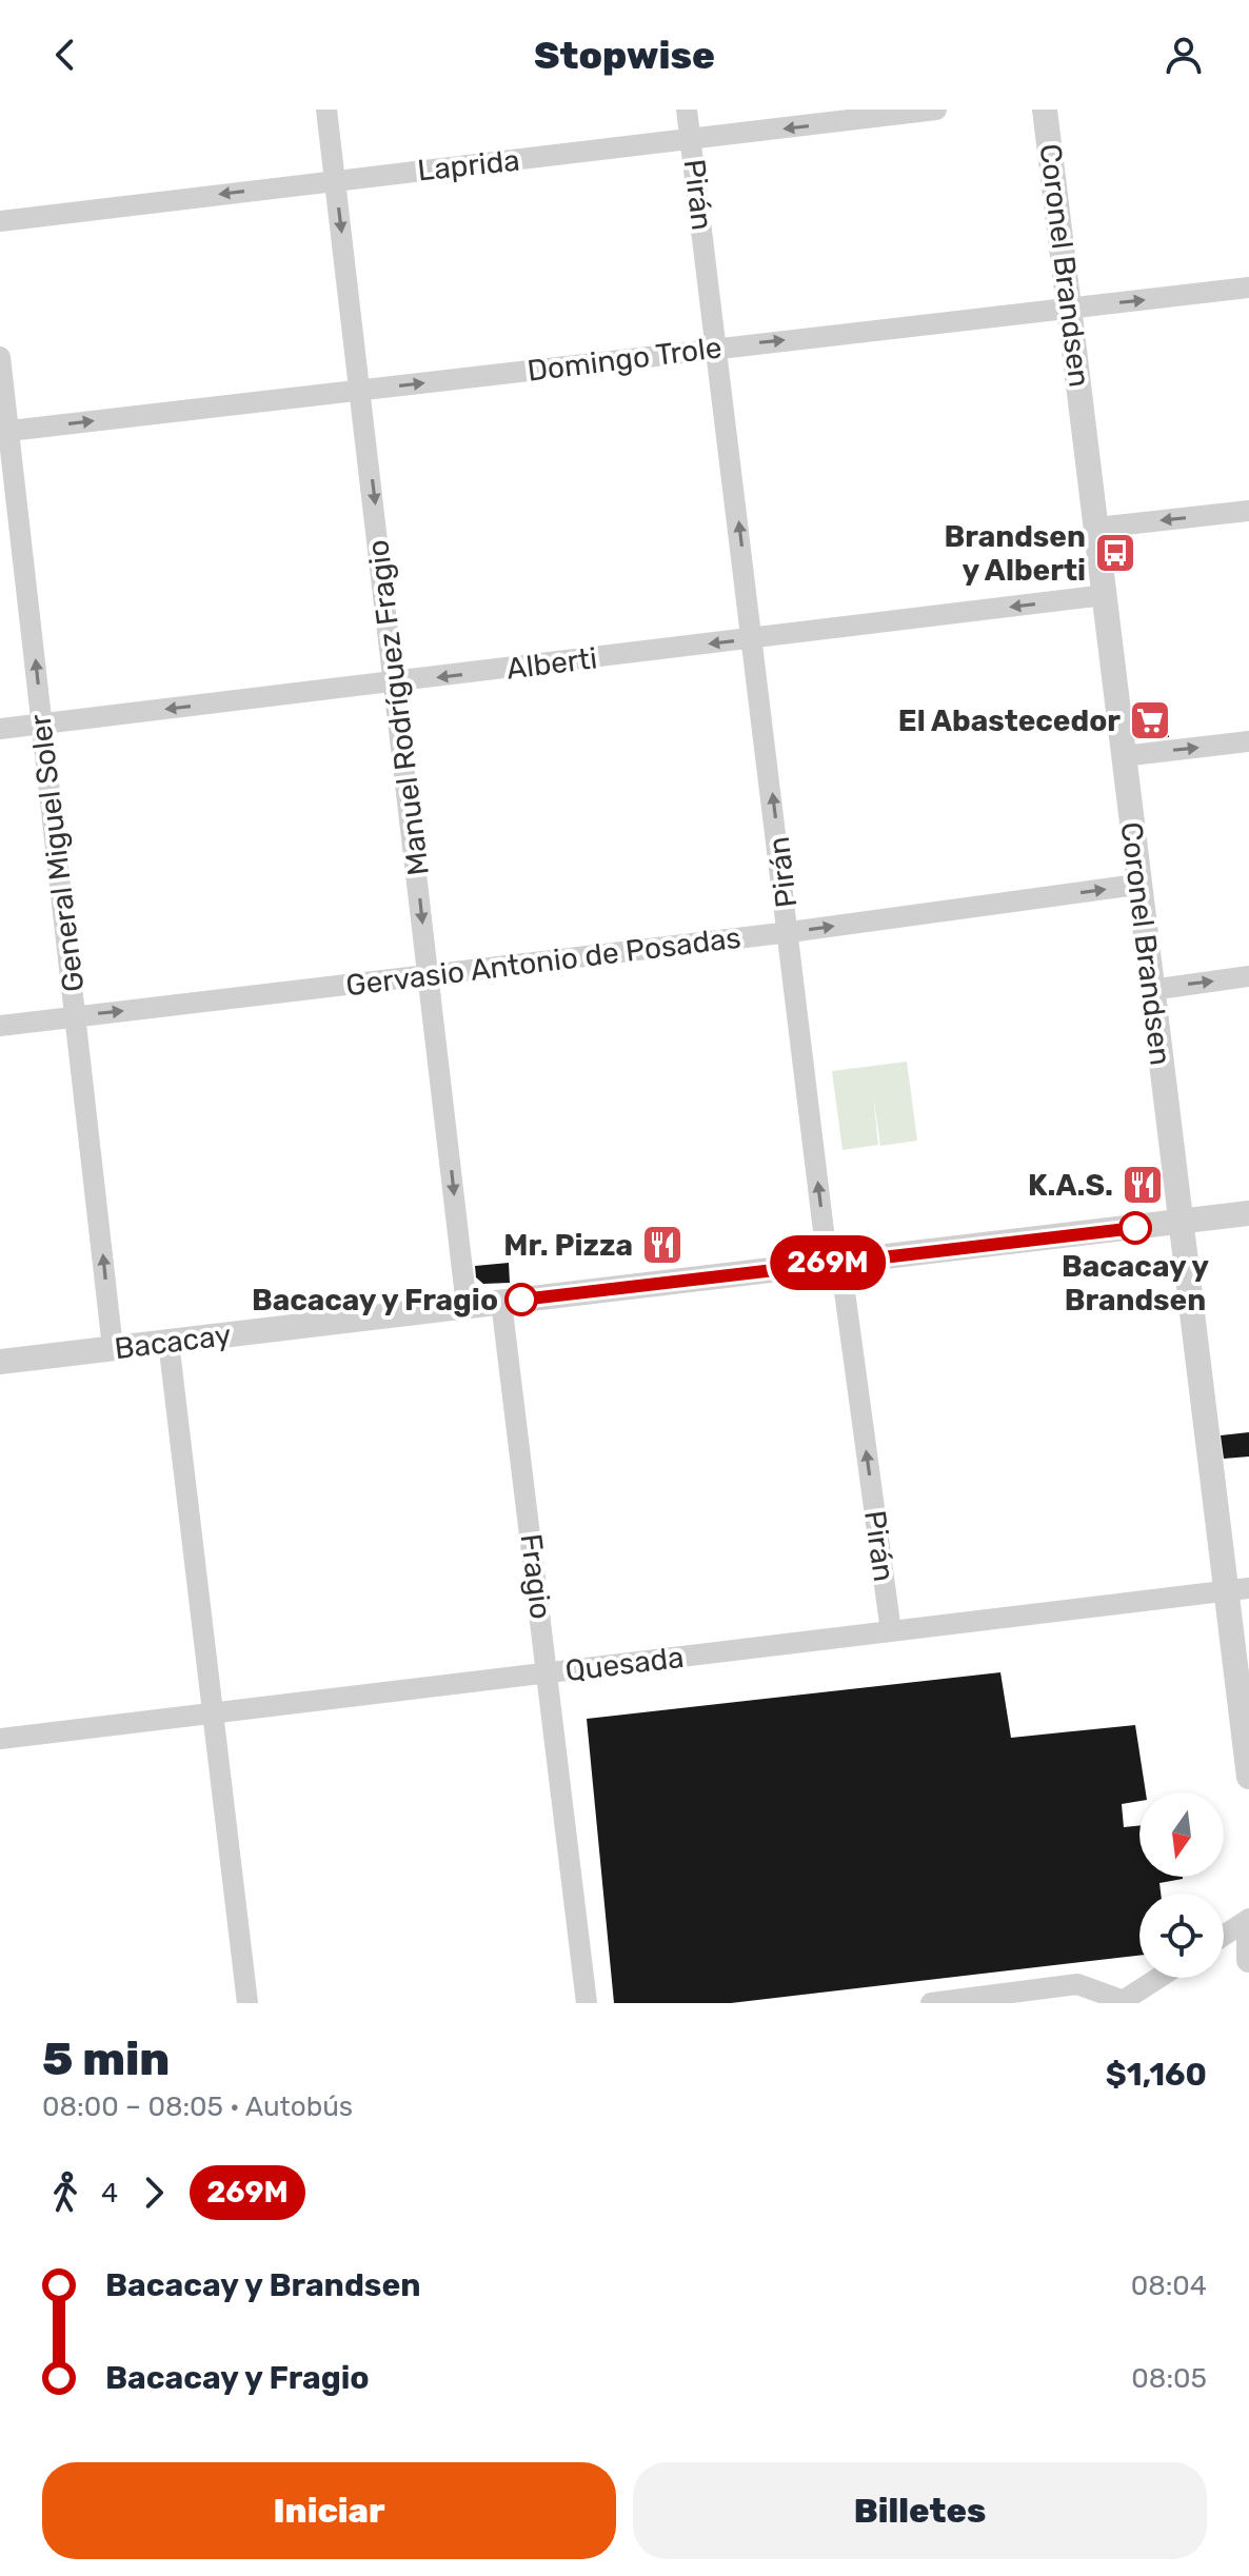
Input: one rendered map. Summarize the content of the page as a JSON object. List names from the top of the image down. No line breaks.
{"streets":{"street":["Laprida","Pirán","Coronel Brandsen","Domingo Trole","Alberti","Manuel Rodríguez Fragio","General Miguel Soler","Gervasio Antonio de Posadas","Bacacay","Fragio","Quesada"]},"crossings":[["Laprida","Pirán"],["Laprida","Manuel Rodríguez Fragio"],["Pirán","Domingo Trole"],["Pirán","Alberti"],["Pirán","Gervasio Antonio de Posadas"],["Pirán","Bacacay"],["Pirán","Quesada"],["Coronel Brandsen","Domingo Trole"],["Coronel Brandsen","Alberti"],["Coronel Brandsen","Gervasio Antonio de Posadas"],["Coronel Brandsen","Bacacay"],["Coronel Brandsen","Quesada"],["Domingo Trole","Manuel Rodríguez Fragio"],["Domingo Trole","General Miguel Soler"],["Alberti","Manuel Rodríguez Fragio"],["Alberti","General Miguel Soler"],["Manuel Rodríguez Fragio","Gervasio Antonio de Posadas"],["Manuel Rodríguez Fragio","Bacacay"],["General Miguel Soler","Gervasio Antonio de Posadas"],["General Miguel Soler","Bacacay"],["Bacacay","Fragio"],["Fragio","Quesada"]],"one_way":["Laprida","Pirán","Domingo Trole","Alberti","Manuel Rodríguez Fragio","General Miguel Soler","Gervasio Antonio de Posadas"],"places":{"bus stop":["Brandsen y Alberti"],"supermarket":["El Abastecedor"],"restaurant":["K.A.S.","Mr. Pizza"],"other":["Bacacay y Brandsen","Bacacay y Fragio"]},"lines":["bus line 269M"],"north":"bottom","page":{"header":"Stopwise","on_map":"269M","heading":["5 min","08:00 – 08:05 · Autobús","$1,160"],"legs":["4","269M"],"list":[{"name":"Bacacay y Brandsen","value":"08:04"},{"name":"Bacacay y Fragio","value":"08:05"}],"buttons":["Iniciar","Billetes"]}}
